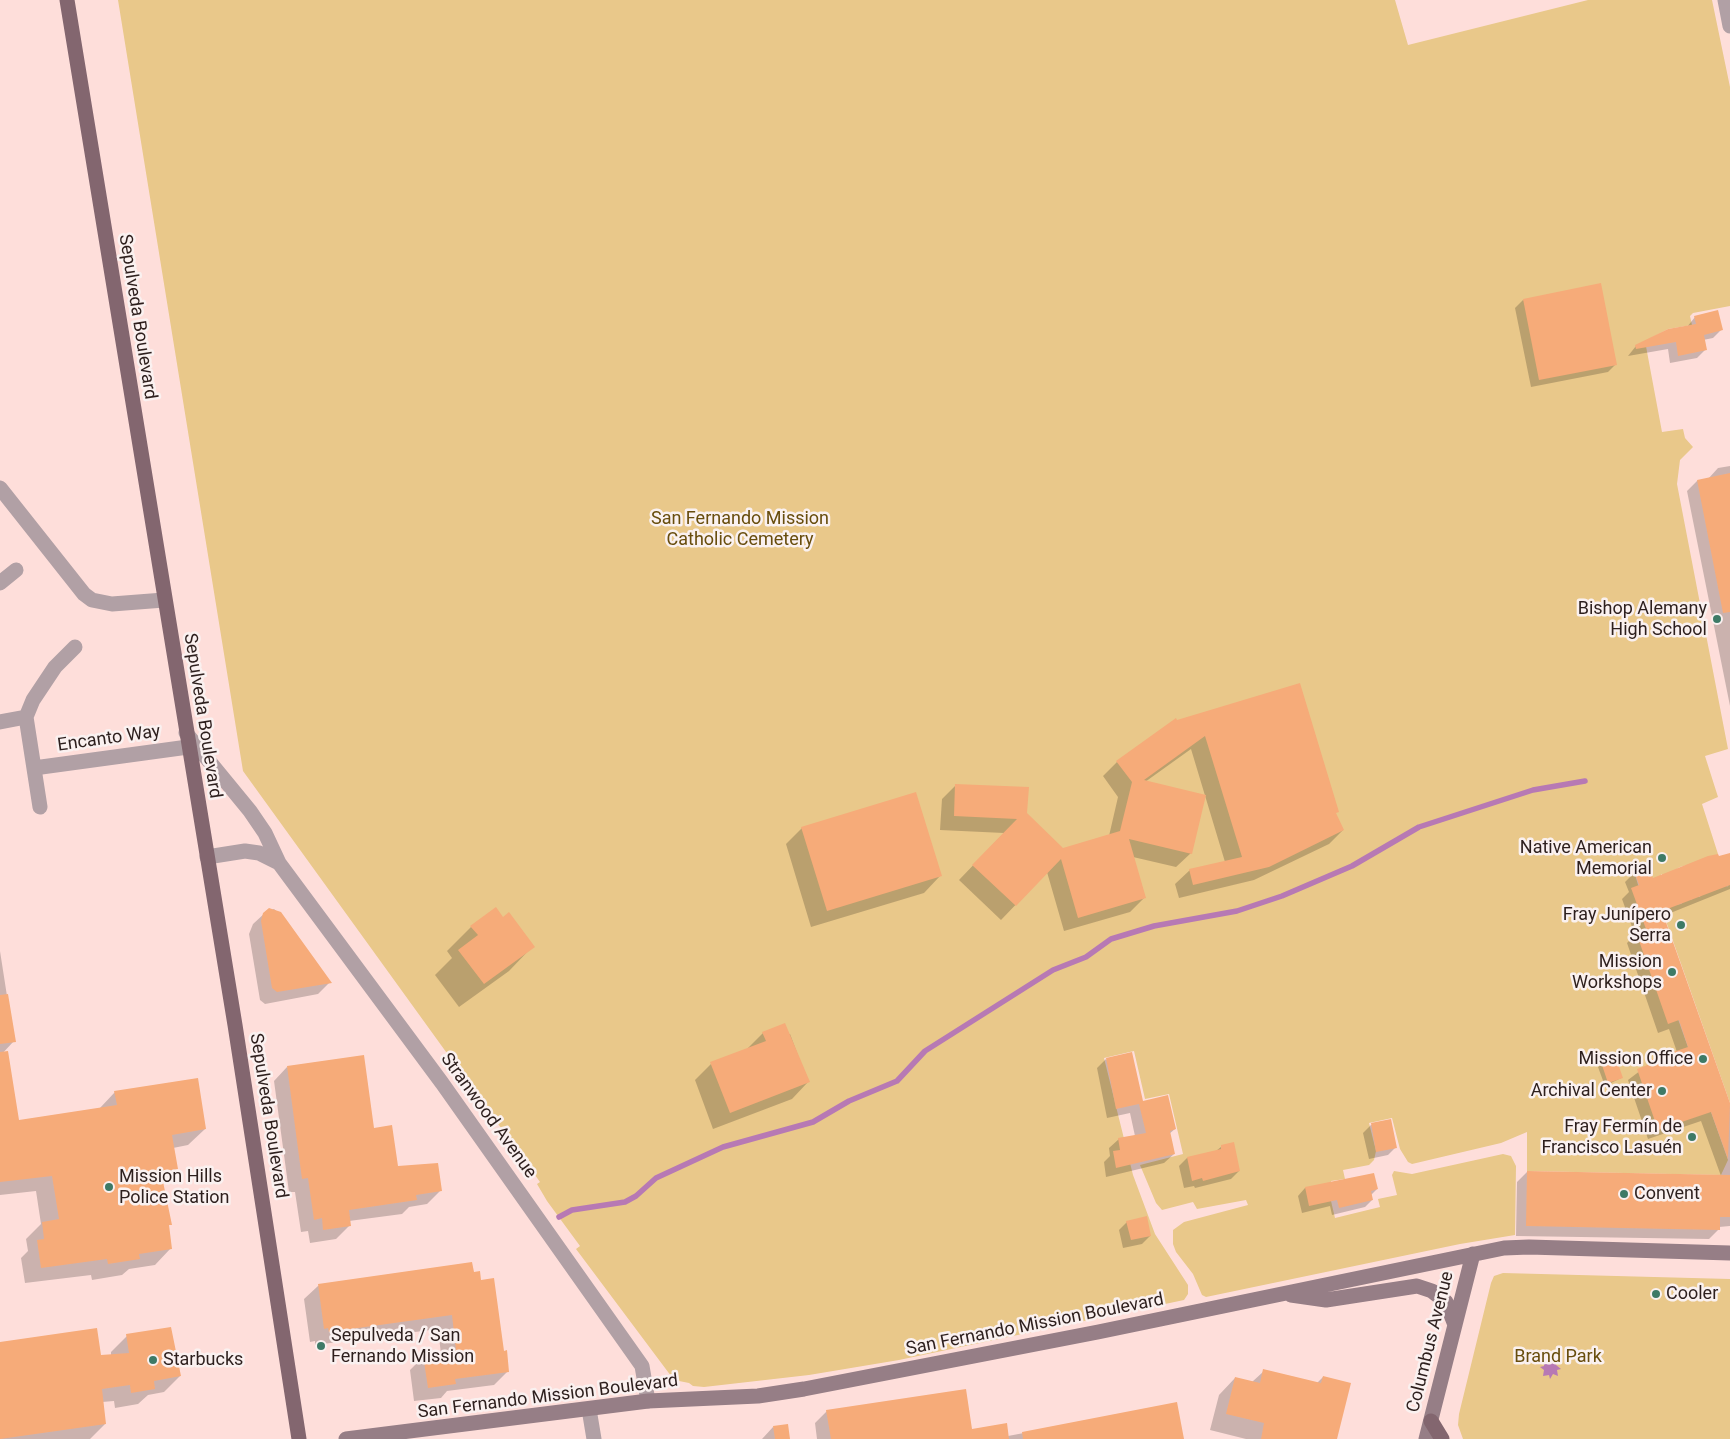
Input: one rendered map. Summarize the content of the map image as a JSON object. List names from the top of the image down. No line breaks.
{"streets":{"main road":["Sepulveda Boulevard","San Fernando Mission Boulevard","Columbus Avenue"],"street":["Encanto Way","Stranwood Avenue"]},"crossings":[["Sepulveda Boulevard","Encanto Way"],["Sepulveda Boulevard","Stranwood Avenue"],["Encanto Way","Stranwood Avenue"],["Stranwood Avenue","San Fernando Mission Boulevard"],["San Fernando Mission Boulevard","Columbus Avenue"]],"parks":["San Fernando Mission Catholic Cemetery","Brand Park"],"places":["Bishop Alemany High School","Native American Memorial","Fray Junípero Serra","Mission Workshops","Mission Office","Archival Center","Fray Fermín de Francisco Lasuén","Mission Hills Police Station","Convent","Cooler","Sepulveda / San Fernando Mission","Starbucks"]}
